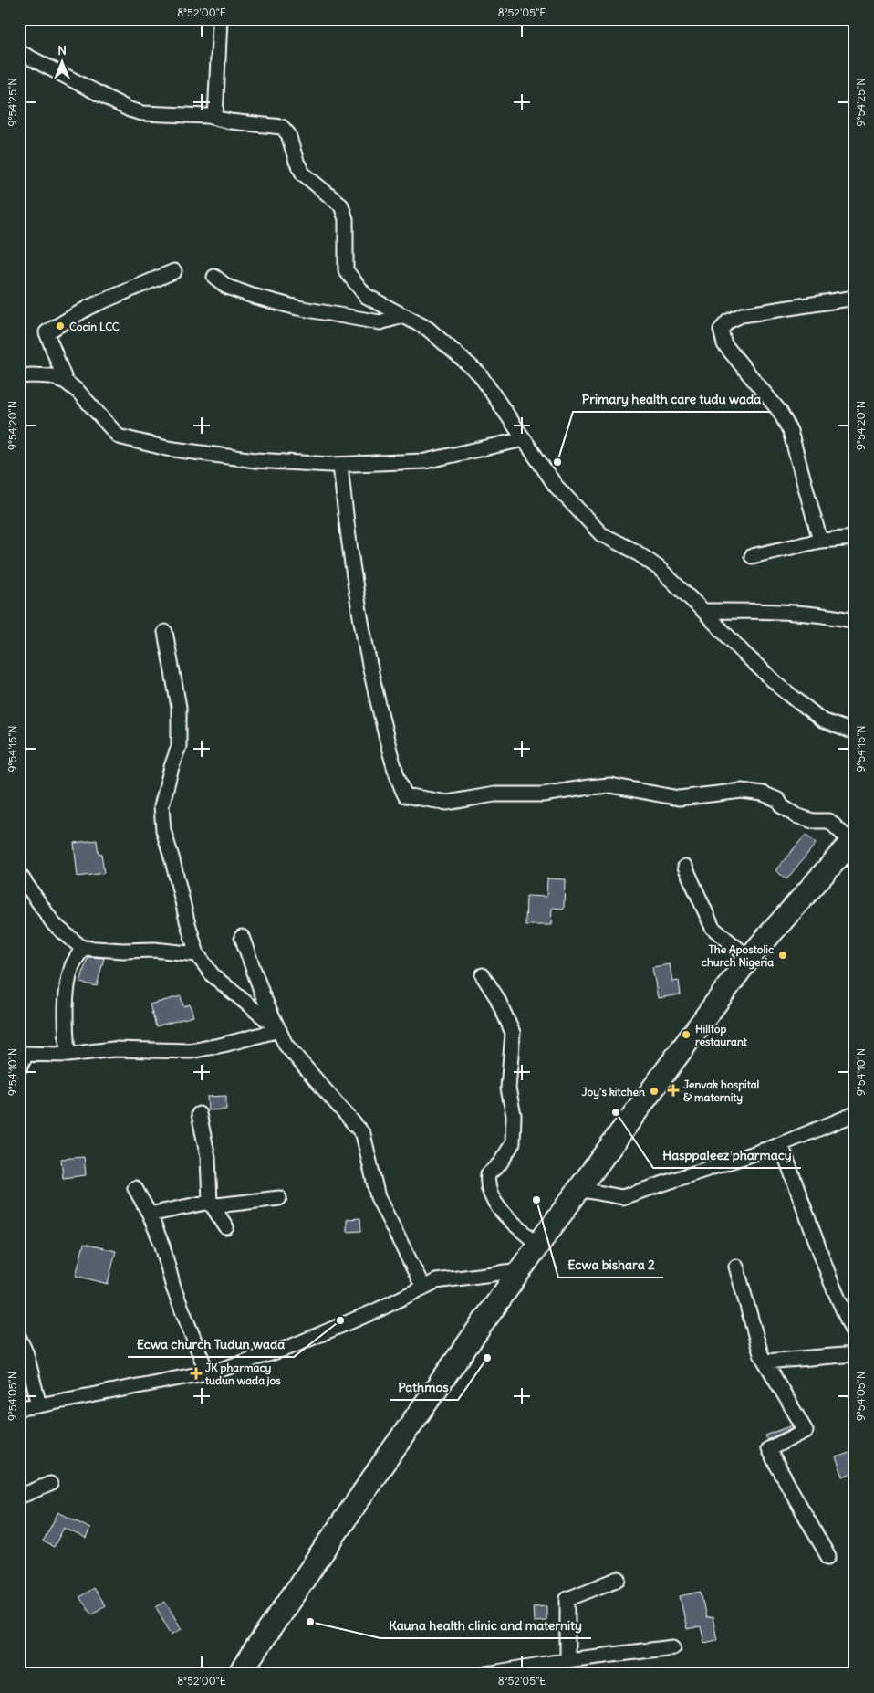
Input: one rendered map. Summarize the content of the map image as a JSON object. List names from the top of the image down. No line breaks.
{"places":{"other":["Cocin LCC","Primary health care tudu wada","The Apostolic church Nigeria","Hilltop restaurant","Joy's kitchen","Hasppaleez pharmacy","Ecwa bishara 2","Ecwa church Tudun wada","Pathmos","Kauna health clinic and maternity"],"health":["Jenvak hospital & maternity","JK pharmacy tudun wada jos"]},"north":"top","coordinates":["8°52'00\"E","8°52'05\"E","9°54'25\"N","9°54'20\"N","9°54'15\"N","9°54'10\"N","9°54'05\"N"]}
